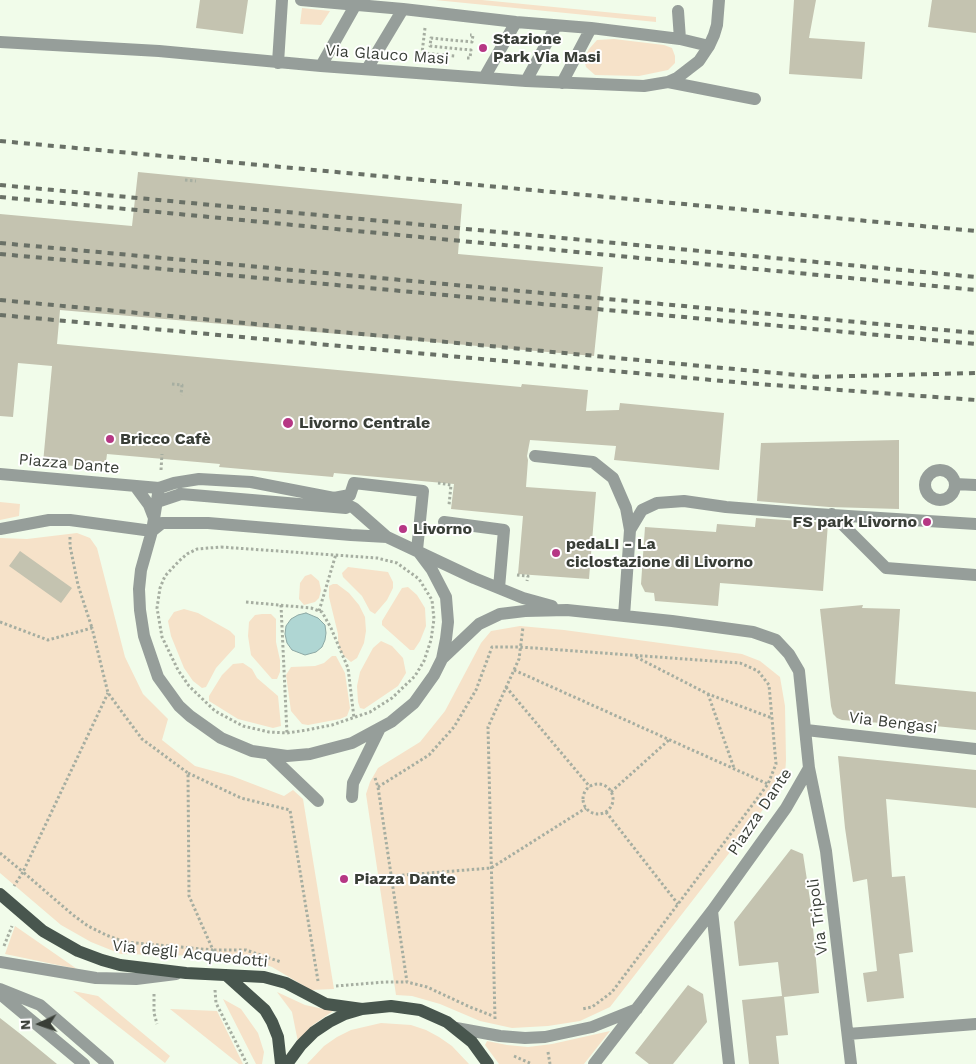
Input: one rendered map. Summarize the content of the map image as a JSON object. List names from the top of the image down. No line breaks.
{"streets":{"main road":["Via degli Acquedotti"],"street":["Via Glauco Masi","Piazza Dante","Via Bengasi","Via Tripoli"]},"crossings":[["Piazza Dante","Via Bengasi"],["Piazza Dante","Via Tripoli"]],"places":["Stazione Park Via Masi","Livorno Centrale","Bricco Cafè","FS park Livorno","Livorno","pedaLI - La ciclostazione di Livorno","Piazza Dante"],"north":"left"}
